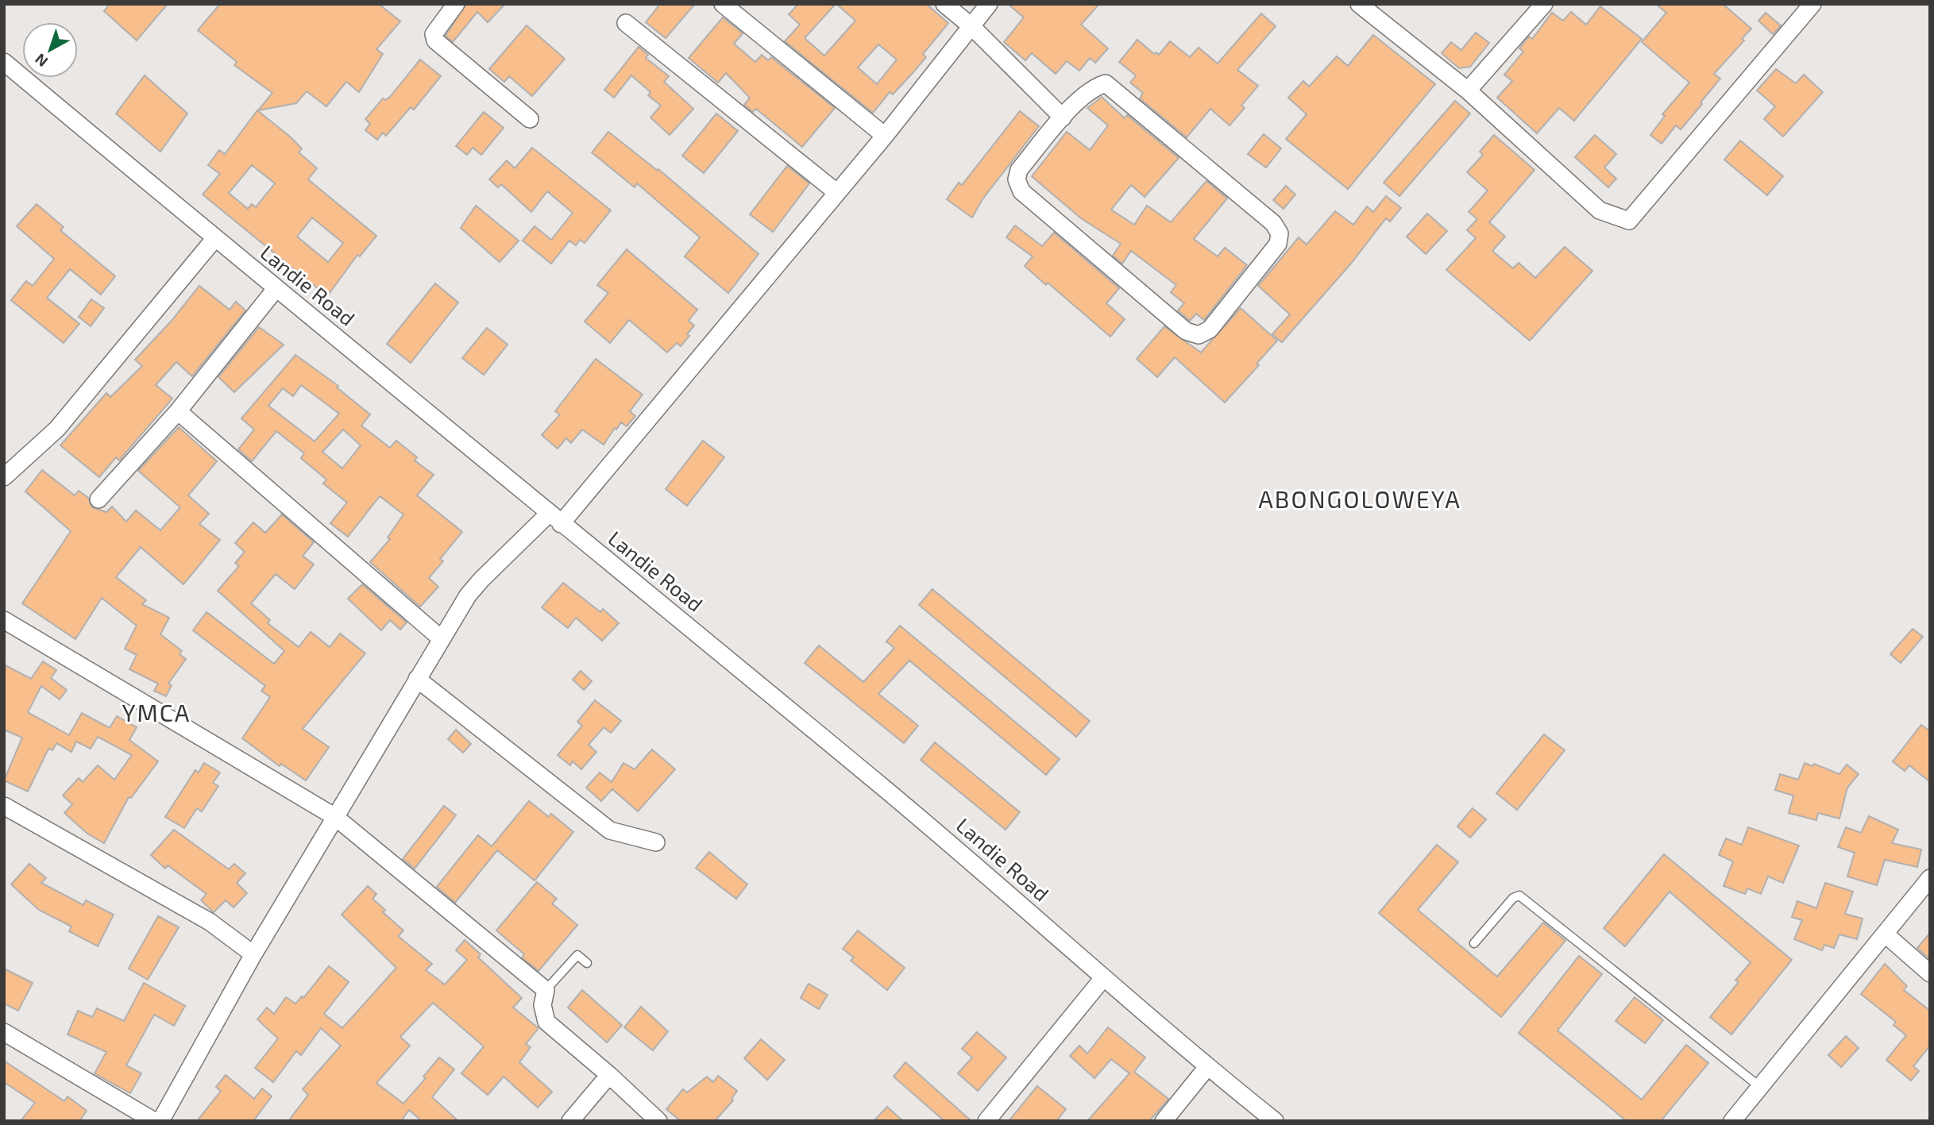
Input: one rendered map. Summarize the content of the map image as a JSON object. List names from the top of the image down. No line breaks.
{"streets":{"street":["Landie Road"]},"districts":["ABONGOLOWEYA","YMCA"],"north":"bottom left"}
